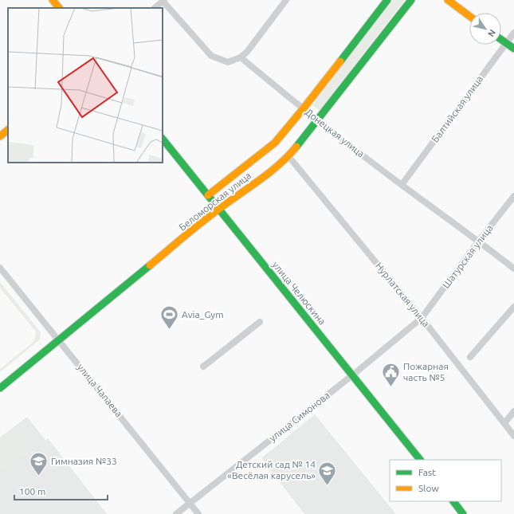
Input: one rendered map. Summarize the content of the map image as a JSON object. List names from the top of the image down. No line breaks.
{"streets":{"main road":["Беломорская улица","улица Челюскина"],"street":["Балтийская улица","Донецкая улица","Шатурская улица","Нурлатская улица","улица Чапаева","улица Симонова"]},"crossings":[["Балтийская улица","Донецкая улица"],["Донецкая улица","Беломорская улица"],["Донецкая улица","Шатурская улица"],["Беломорская улица","улица Челюскина"],["Беломорская улица","Нурлатская улица"],["Беломорская улица","улица Чапаева"],["Шатурская улица","Нурлатская улица"],["Шатурская улица","улица Симонова"],["улица Челюскина","улица Симонова"],["Нурлатская улица","улица Симонова"],["улица Чапаева","улица Симонова"]],"places":{"sports":["Avia_Gym"],"public building":["Пожарная часть №5"],"school or university":["Гимназия №33","Детский сад № 14 «Весёлая карусель»"]},"legend":["Fast","Slow"],"scale_bar":"100 m","north":"bottom right"}
